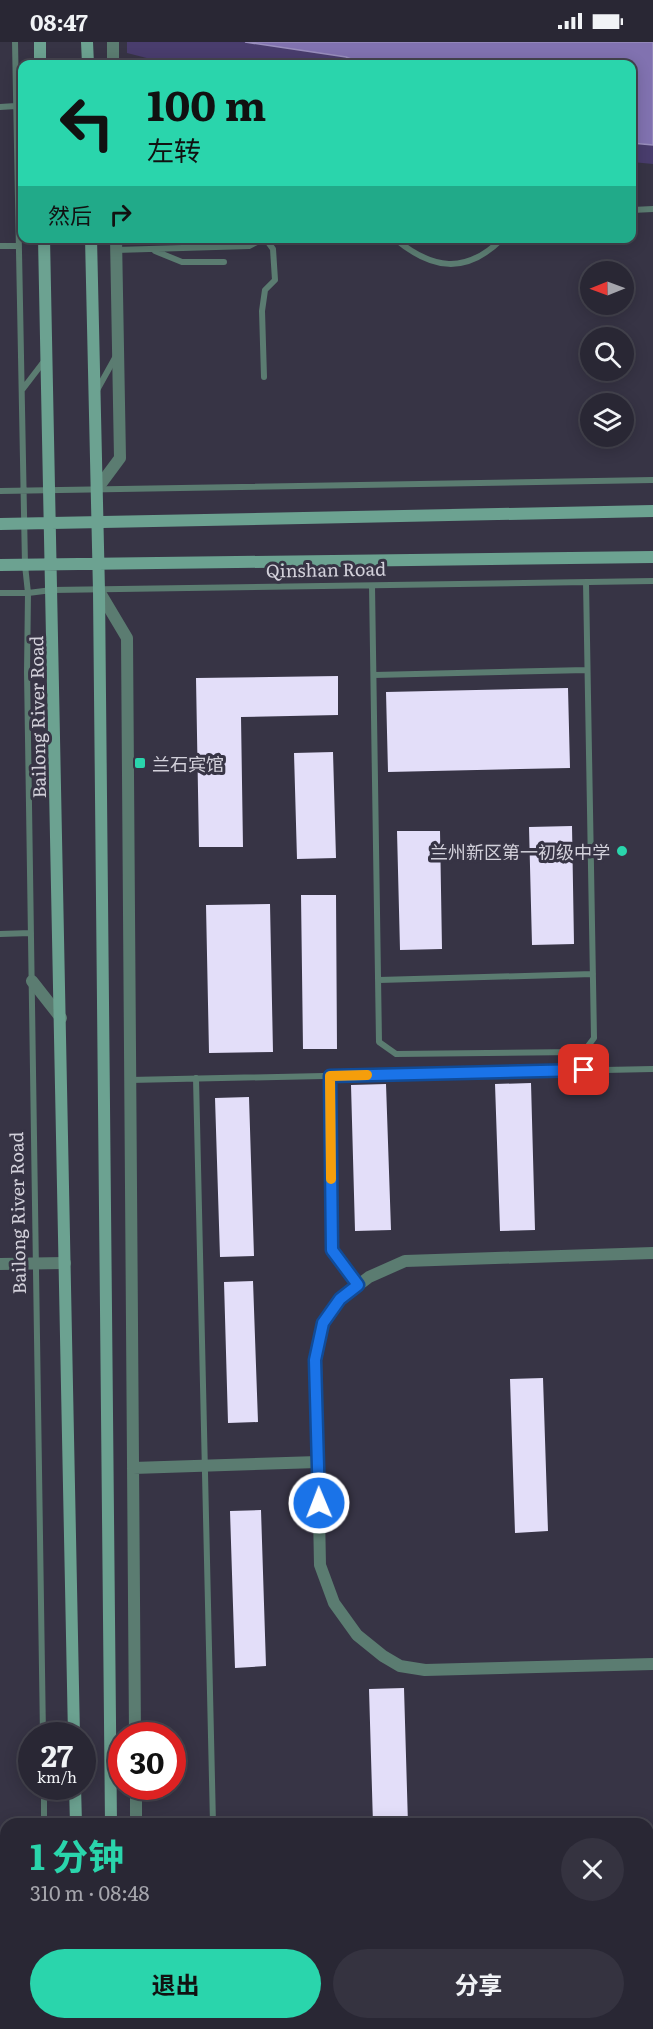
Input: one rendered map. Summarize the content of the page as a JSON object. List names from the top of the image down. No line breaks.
{"streets":{"main road":["Qinshan Road","Bailong River Road"]},"crossings":[["Qinshan Road","Bailong River Road"]],"places":{"transit":["兰石宾馆"],"other":["兰州新区第一初级中学"]},"north":"left","page":{"status":"08:47","turn":["100 m","左转"],"then":"然后","speed":"27 km/h","limit":"30","heading":["1 分钟","310 m · 08:48"],"buttons":["退出","分享"]}}
